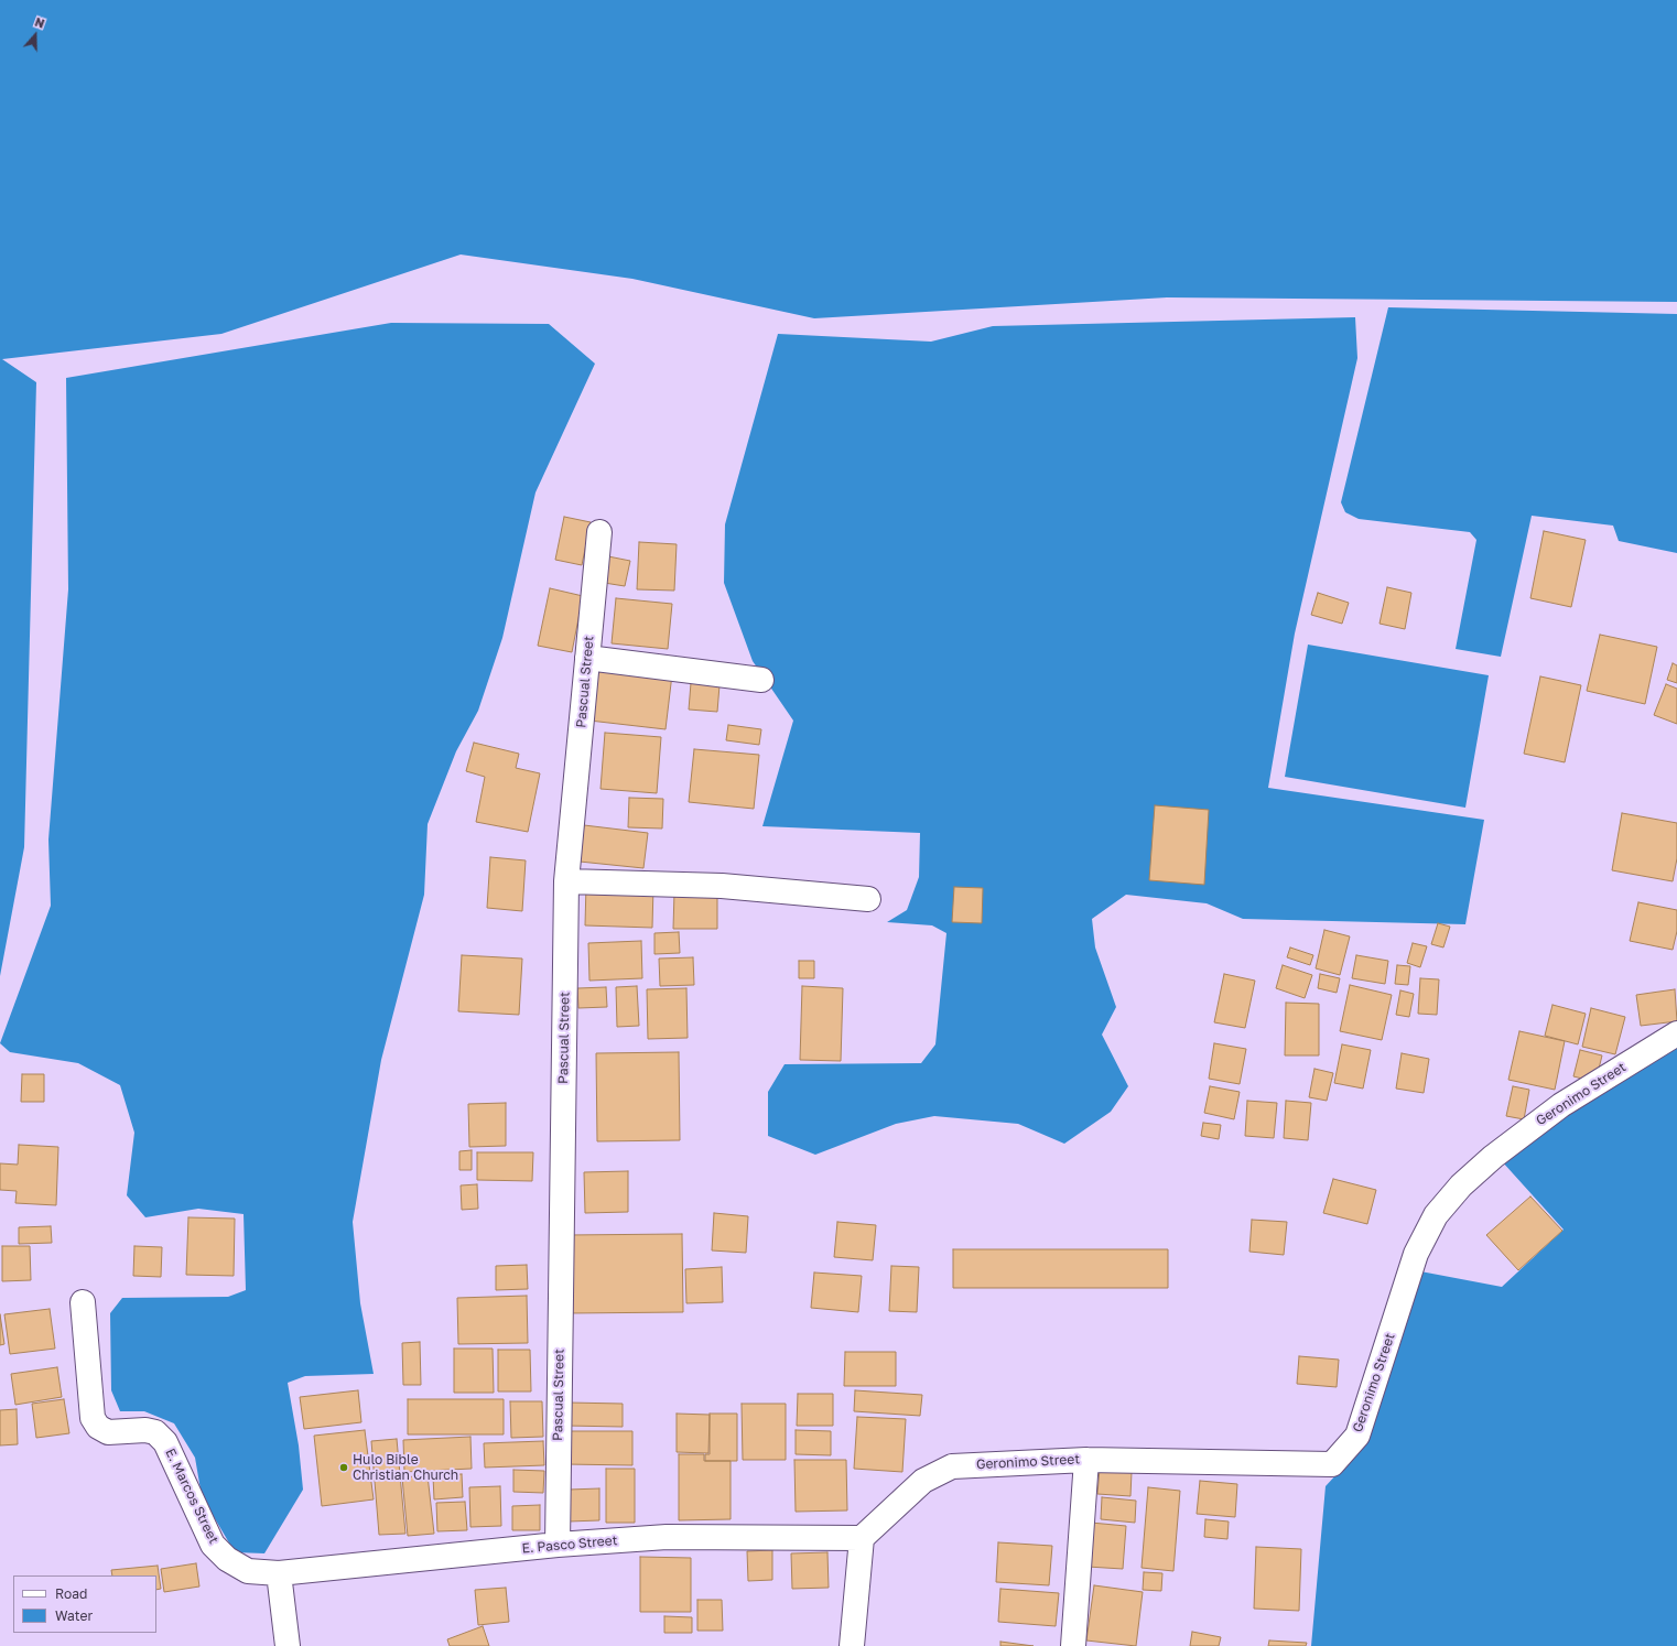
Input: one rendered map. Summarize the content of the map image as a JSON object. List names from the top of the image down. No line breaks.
{"streets":{"street":["Pascual Street","Geronimo Street","E. Marcos Street","E. Pasco Street"]},"crossings":[["Pascual Street","E. Pasco Street"],["Geronimo Street","E. Pasco Street"],["E. Marcos Street","E. Pasco Street"]],"places":["Hulo Bible Christian Church"],"legend":["Road","Water"],"north":"top"}
